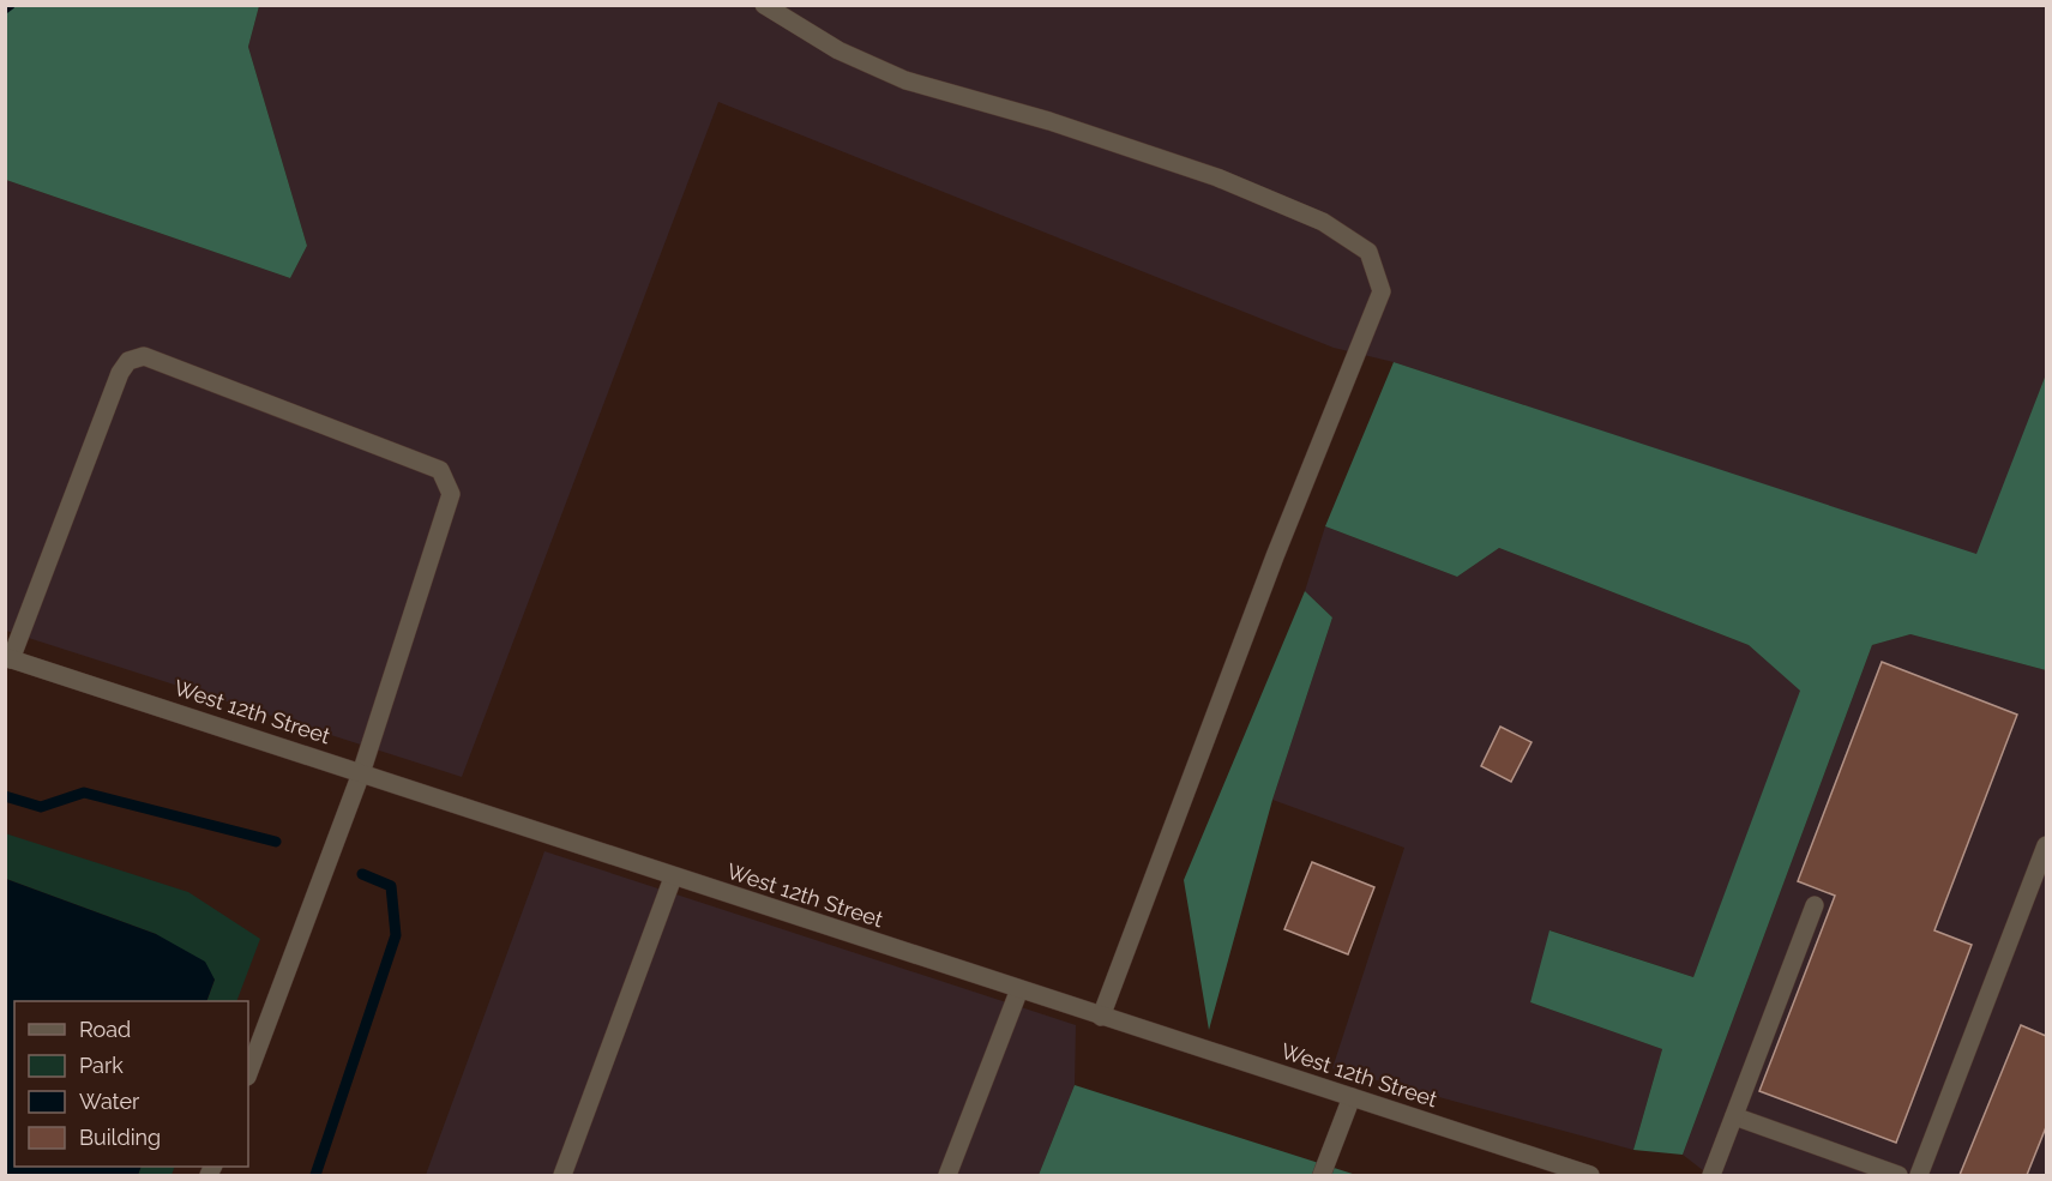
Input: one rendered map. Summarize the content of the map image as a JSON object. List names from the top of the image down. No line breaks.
{"streets":{"street":["West 12th Street"]},"legend":["Road","Park","Water","Building"]}
